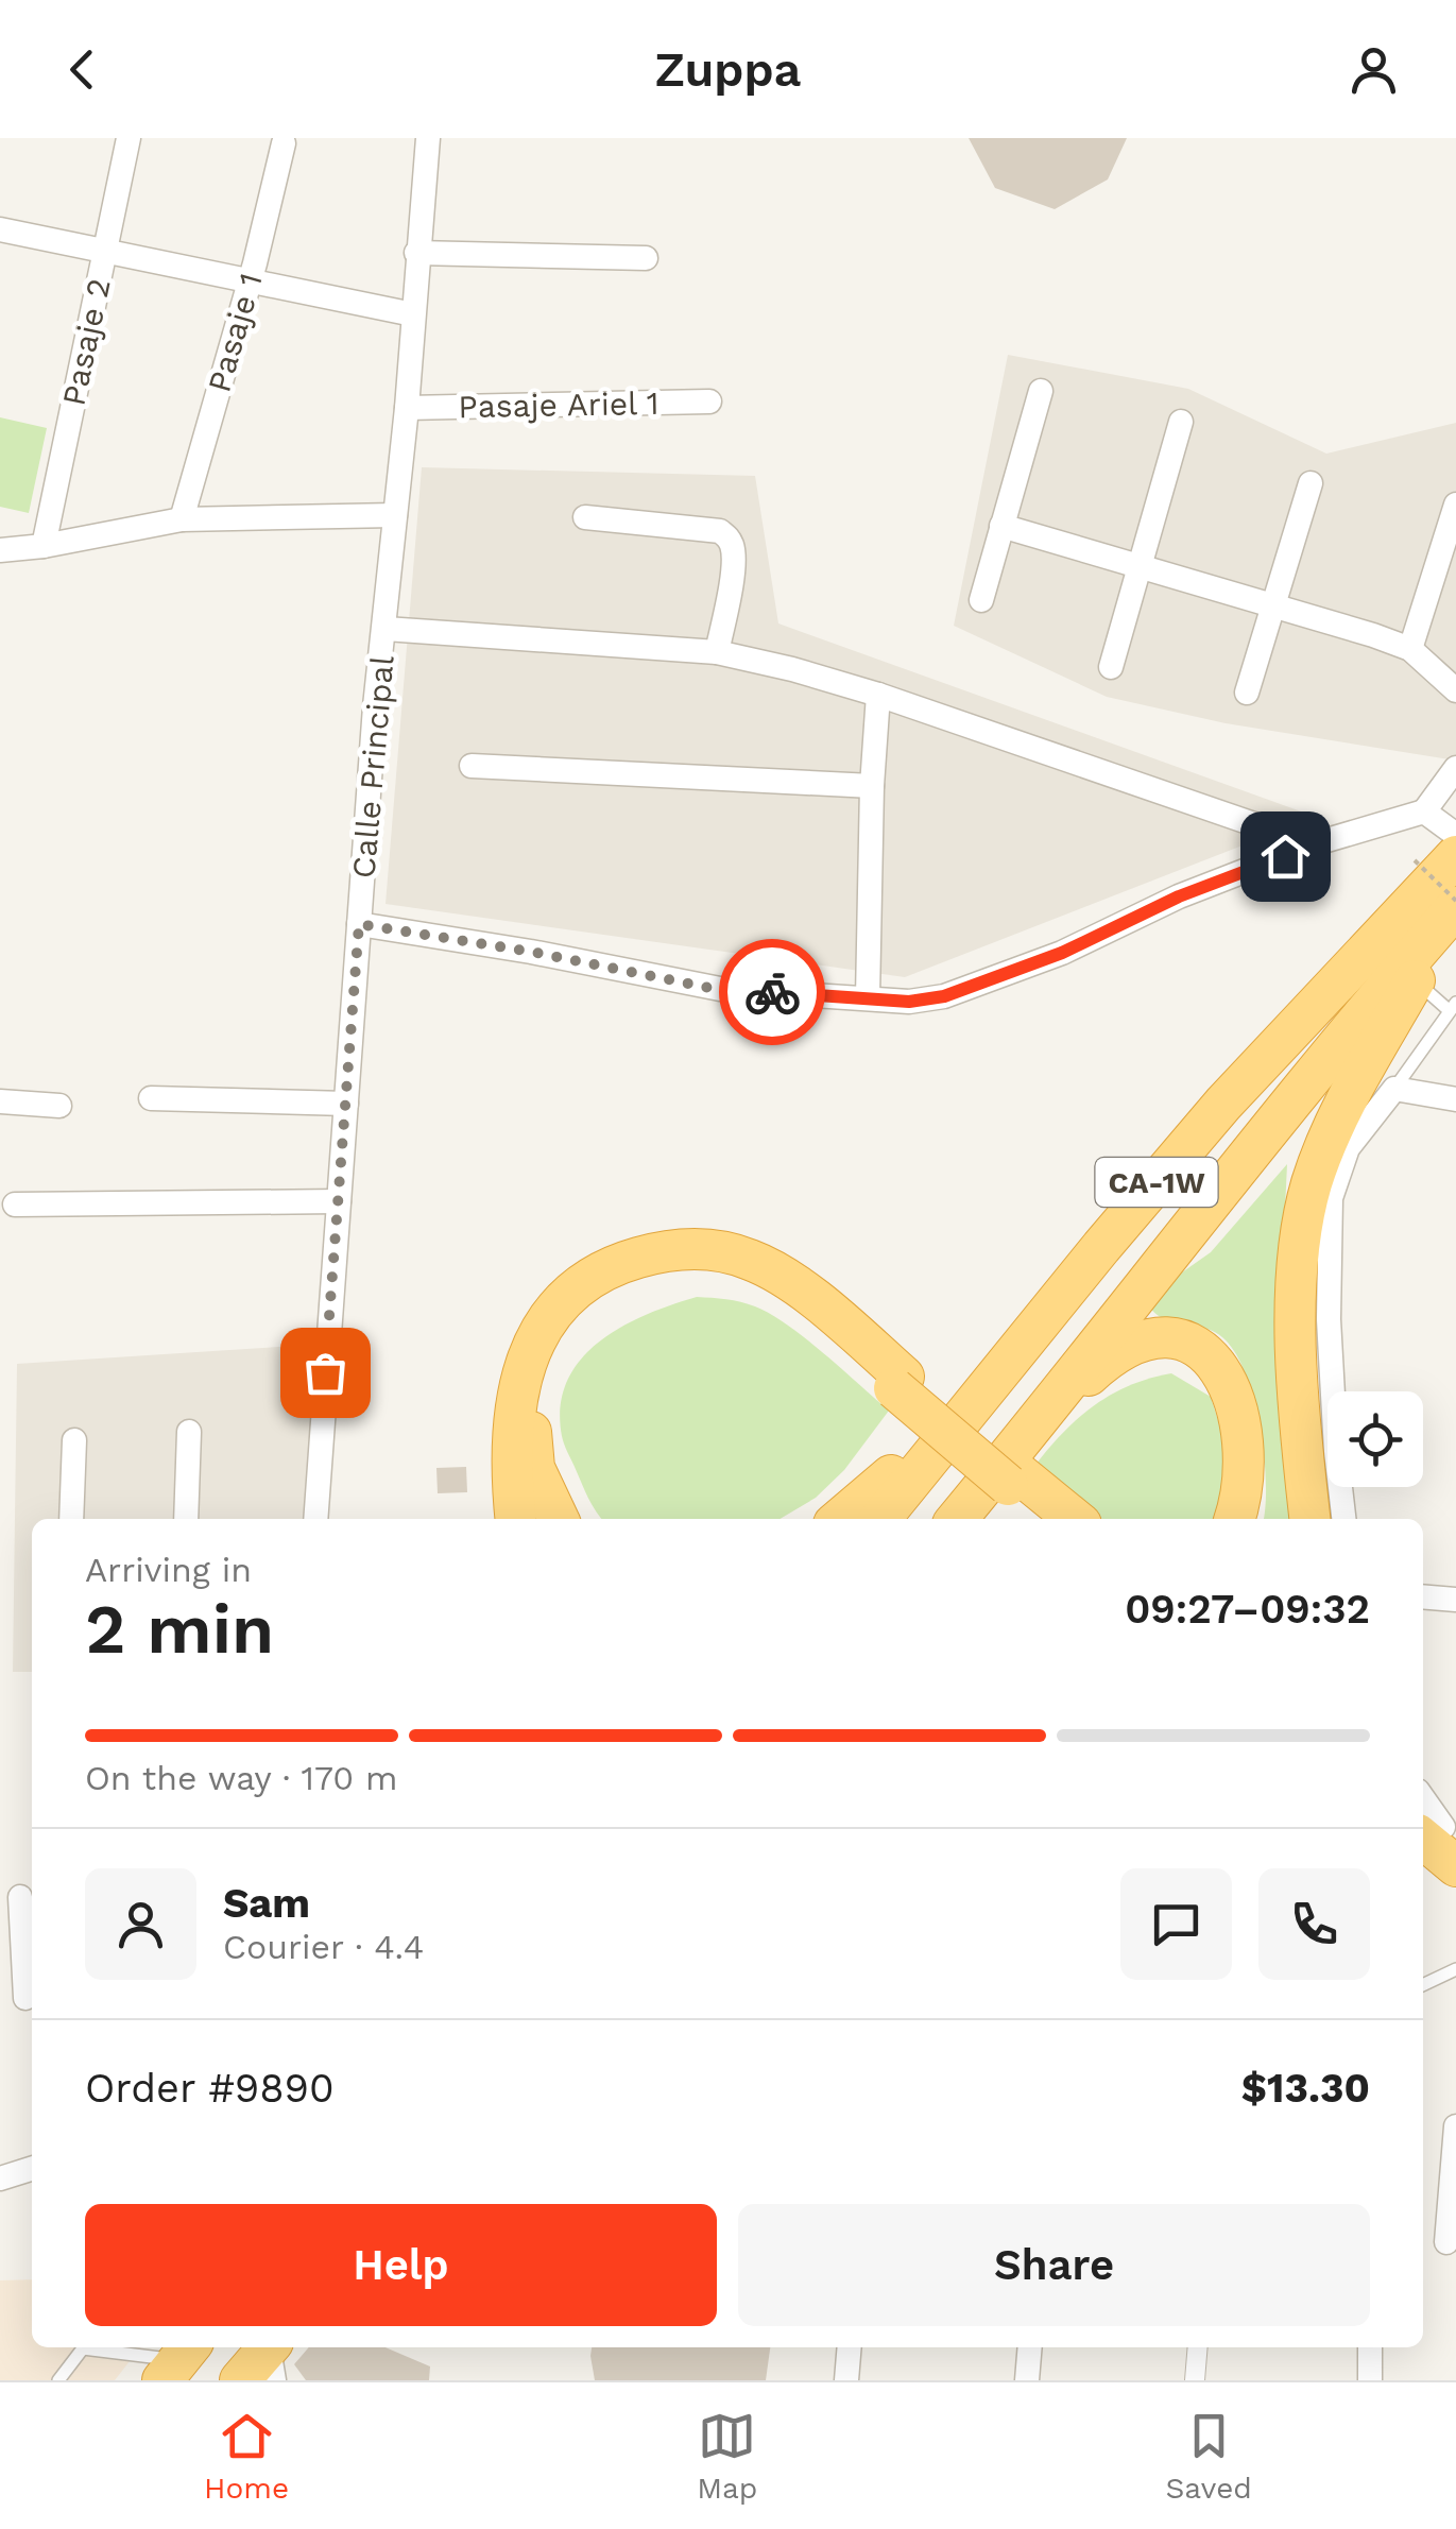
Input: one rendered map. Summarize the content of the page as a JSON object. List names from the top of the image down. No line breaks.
{"streets":{"highway":["CA-1W"],"street":["Pasaje 1","Pasaje 2","Pasaje Ariel 1","Calle Principal"]},"crossings":[["Pasaje Ariel 1","Calle Principal"]],"page":{"header":"Zuppa","heading":["2 min","Arriving in","09:27–09:32"],"panel":["Sam","Courier · 4.4","Order #9890","$13.30"],"bar":"On the way · 170 m","buttons":["Help","Share"],"tabs":["Home","Map","Saved"]}}
